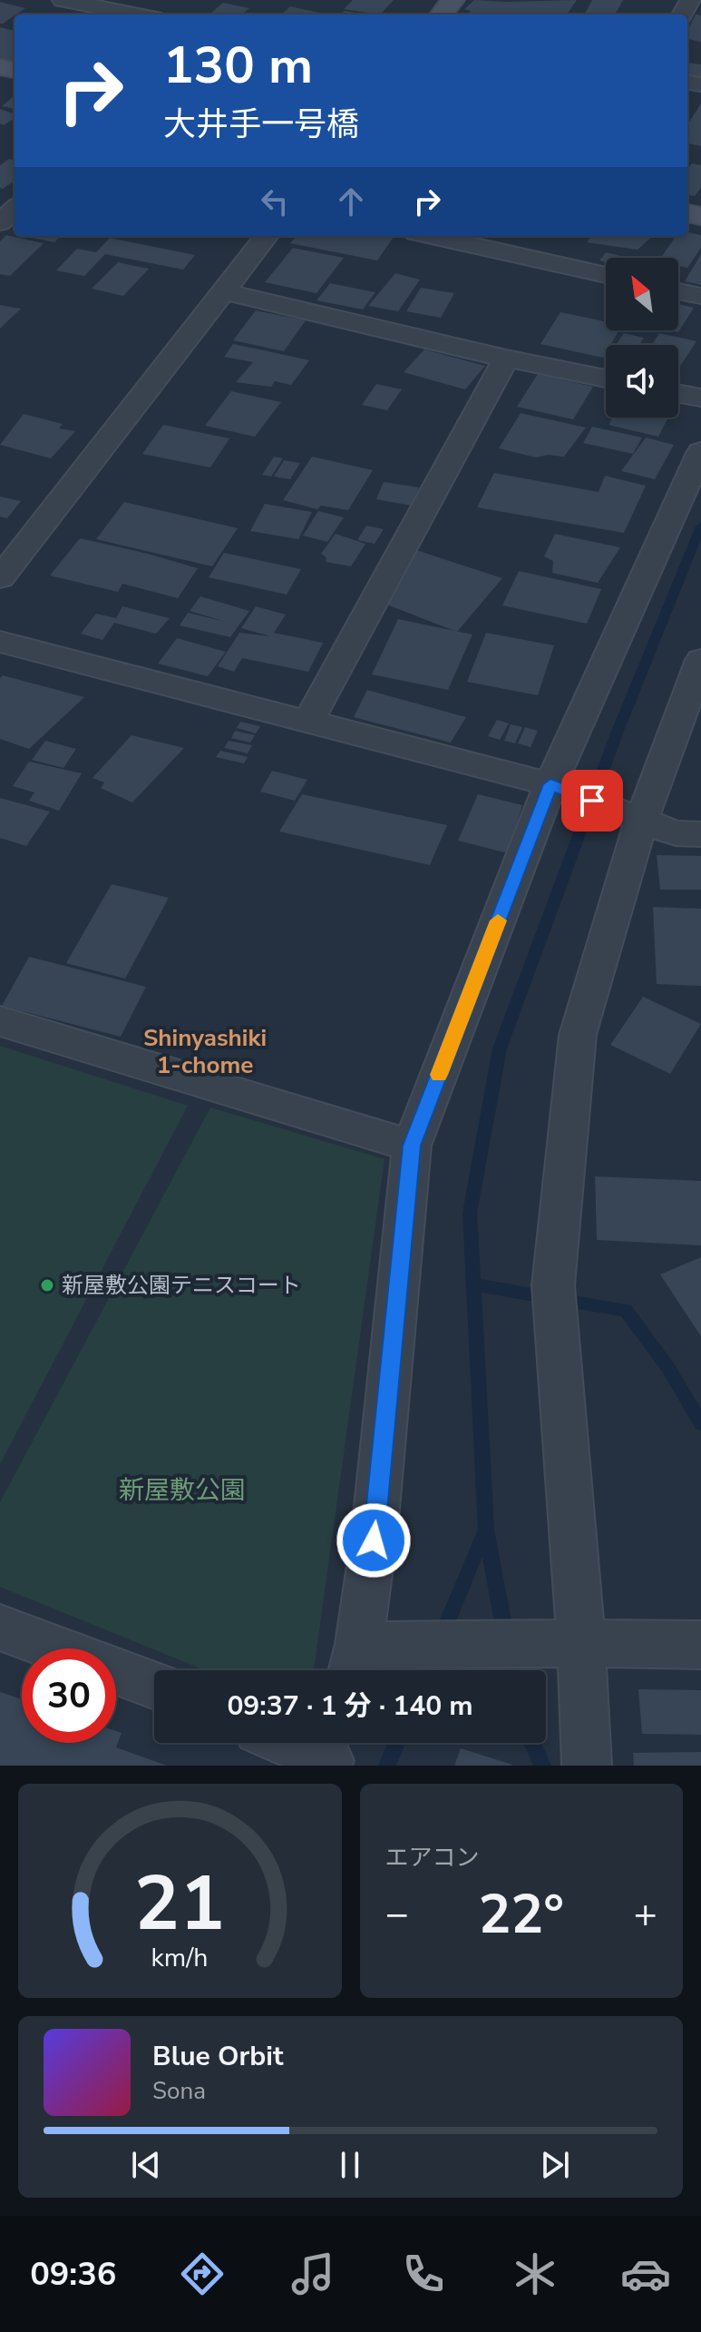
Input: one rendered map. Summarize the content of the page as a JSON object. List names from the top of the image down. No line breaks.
{"districts":["Shinyashiki 1-chome"],"parks":["新屋敷公園"],"places":["新屋敷公園テニスコート"],"north":"top left","page":{"turn":["130 m","大井手一号橋"],"limit":"30","trip":"09:37 · 1 分 · 140 m","tile":"エアコン","heat":["−","22°","+"],"song":["Blue Orbit","Sona"],"tabs":"09:36","gauge":["21","km/h"]}}
